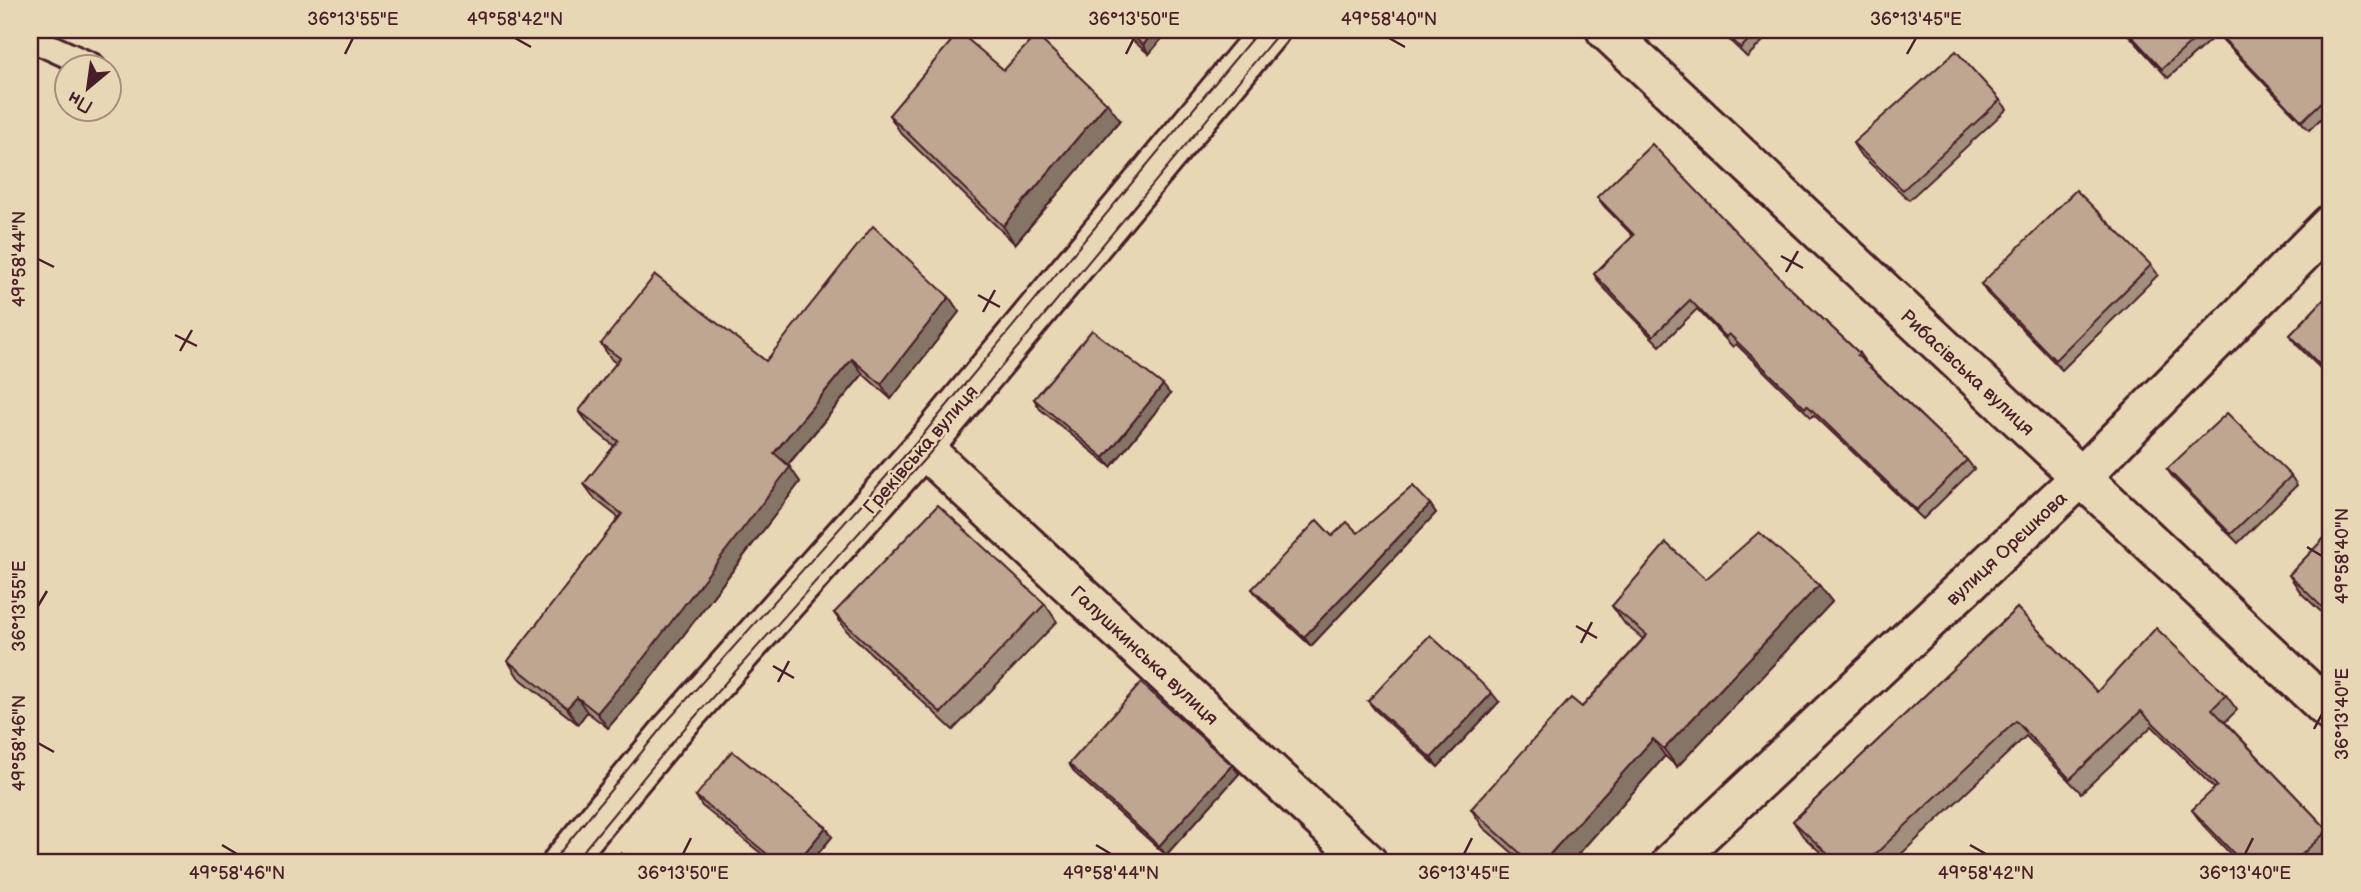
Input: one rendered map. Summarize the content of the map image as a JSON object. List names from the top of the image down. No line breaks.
{"streets":{"street":["Рибасівська вулиця","Греківська вулиця","вулиця Орєшкова","Галушкинська вулиця"]},"crossings":[["Рибасівська вулиця","вулиця Орєшкова"],["Греківська вулиця","Галушкинська вулиця"]],"north":"bottom left","coordinates":["36°13'55\"E","49°58'42\"N","36°13'50\"E","49°58'40\"N","36°13'45\"E","49°58'44\"N","36°13'40\"E","49°58'46\"N"]}
